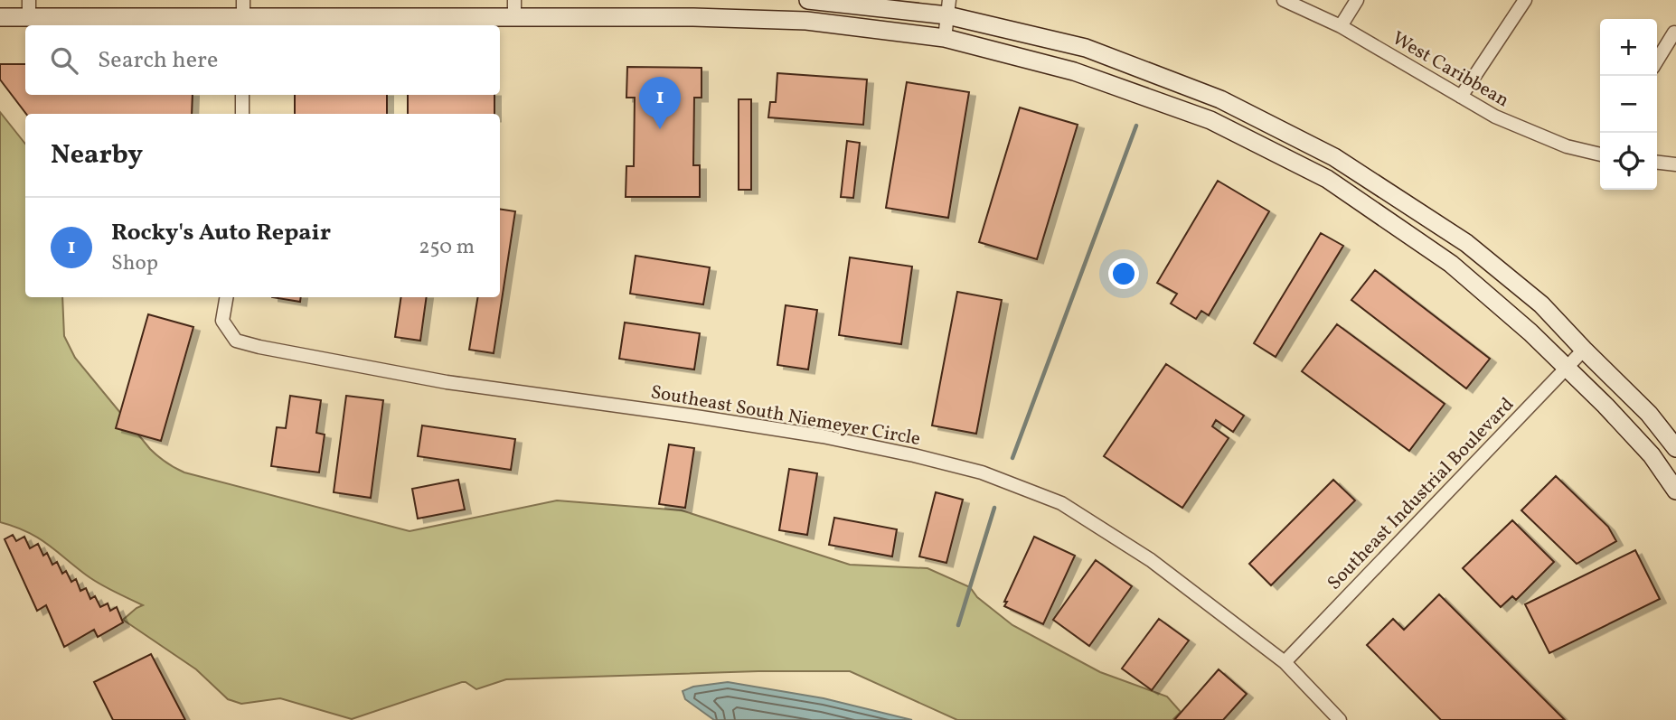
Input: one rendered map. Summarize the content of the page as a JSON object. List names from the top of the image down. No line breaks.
{"streets":{"street":["West Caribbean","Southeast South Niemeyer Circle","Southeast Industrial Boulevard"]},"crossings":[["Southeast South Niemeyer Circle","Southeast Industrial Boulevard"]],"page":{"map_buttons":["+","−"],"search":"Search here","pins":"1","heading":"Nearby","list":[{"mark":"1","name":"Rocky's Auto Repair","note":"Shop","value":"250 m"}]}}
